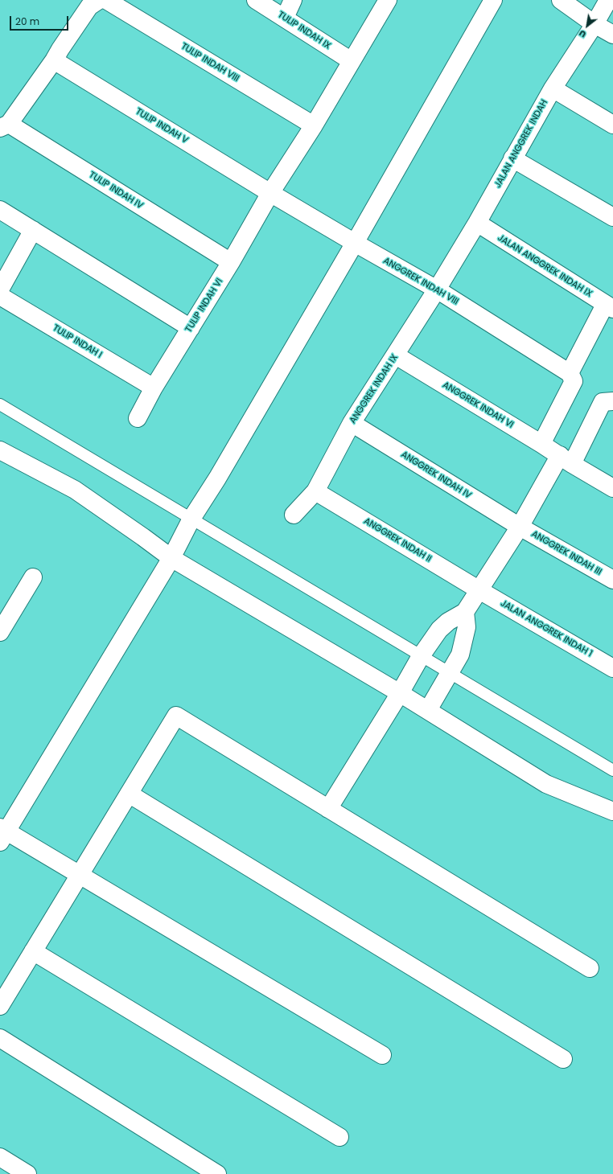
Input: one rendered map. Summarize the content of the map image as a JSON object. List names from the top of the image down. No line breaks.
{"streets":{"street":["TULIP INDAH IX","TULIP INDAH VIII","TULIP INDAH V","JALAN ANGGREK INDAH","TULIP INDAH IV","JALAN ANGGREK INDAH IX","ANGGREK INDAH VIII","TULIP INDAH VI","TULIP INDAH I","ANGGREK INDAH IX","ANGGREK INDAH VI","ANGGREK INDAH IV","ANGGREK INDAH II","ANGGREK INDAH III","JALAN ANGGREK INDAH 1"]},"crossings":[["TULIP INDAH IX","TULIP INDAH VI"],["TULIP INDAH VIII","TULIP INDAH VI"],["TULIP INDAH V","ANGGREK INDAH VIII"],["TULIP INDAH V","TULIP INDAH VI"],["JALAN ANGGREK INDAH","JALAN ANGGREK INDAH IX"],["JALAN ANGGREK INDAH","ANGGREK INDAH VIII"],["JALAN ANGGREK INDAH","ANGGREK INDAH IX"],["TULIP INDAH IV","TULIP INDAH VI"],["ANGGREK INDAH VIII","TULIP INDAH VI"],["ANGGREK INDAH VIII","ANGGREK INDAH IX"],["TULIP INDAH VI","TULIP INDAH I"],["ANGGREK INDAH IX","ANGGREK INDAH VI"],["ANGGREK INDAH IX","ANGGREK INDAH IV"],["ANGGREK INDAH IX","ANGGREK INDAH II"],["ANGGREK INDAH IV","ANGGREK INDAH III"],["ANGGREK INDAH II","JALAN ANGGREK INDAH 1"]],"scale_bar":"20 m","north":"bottom left"}
